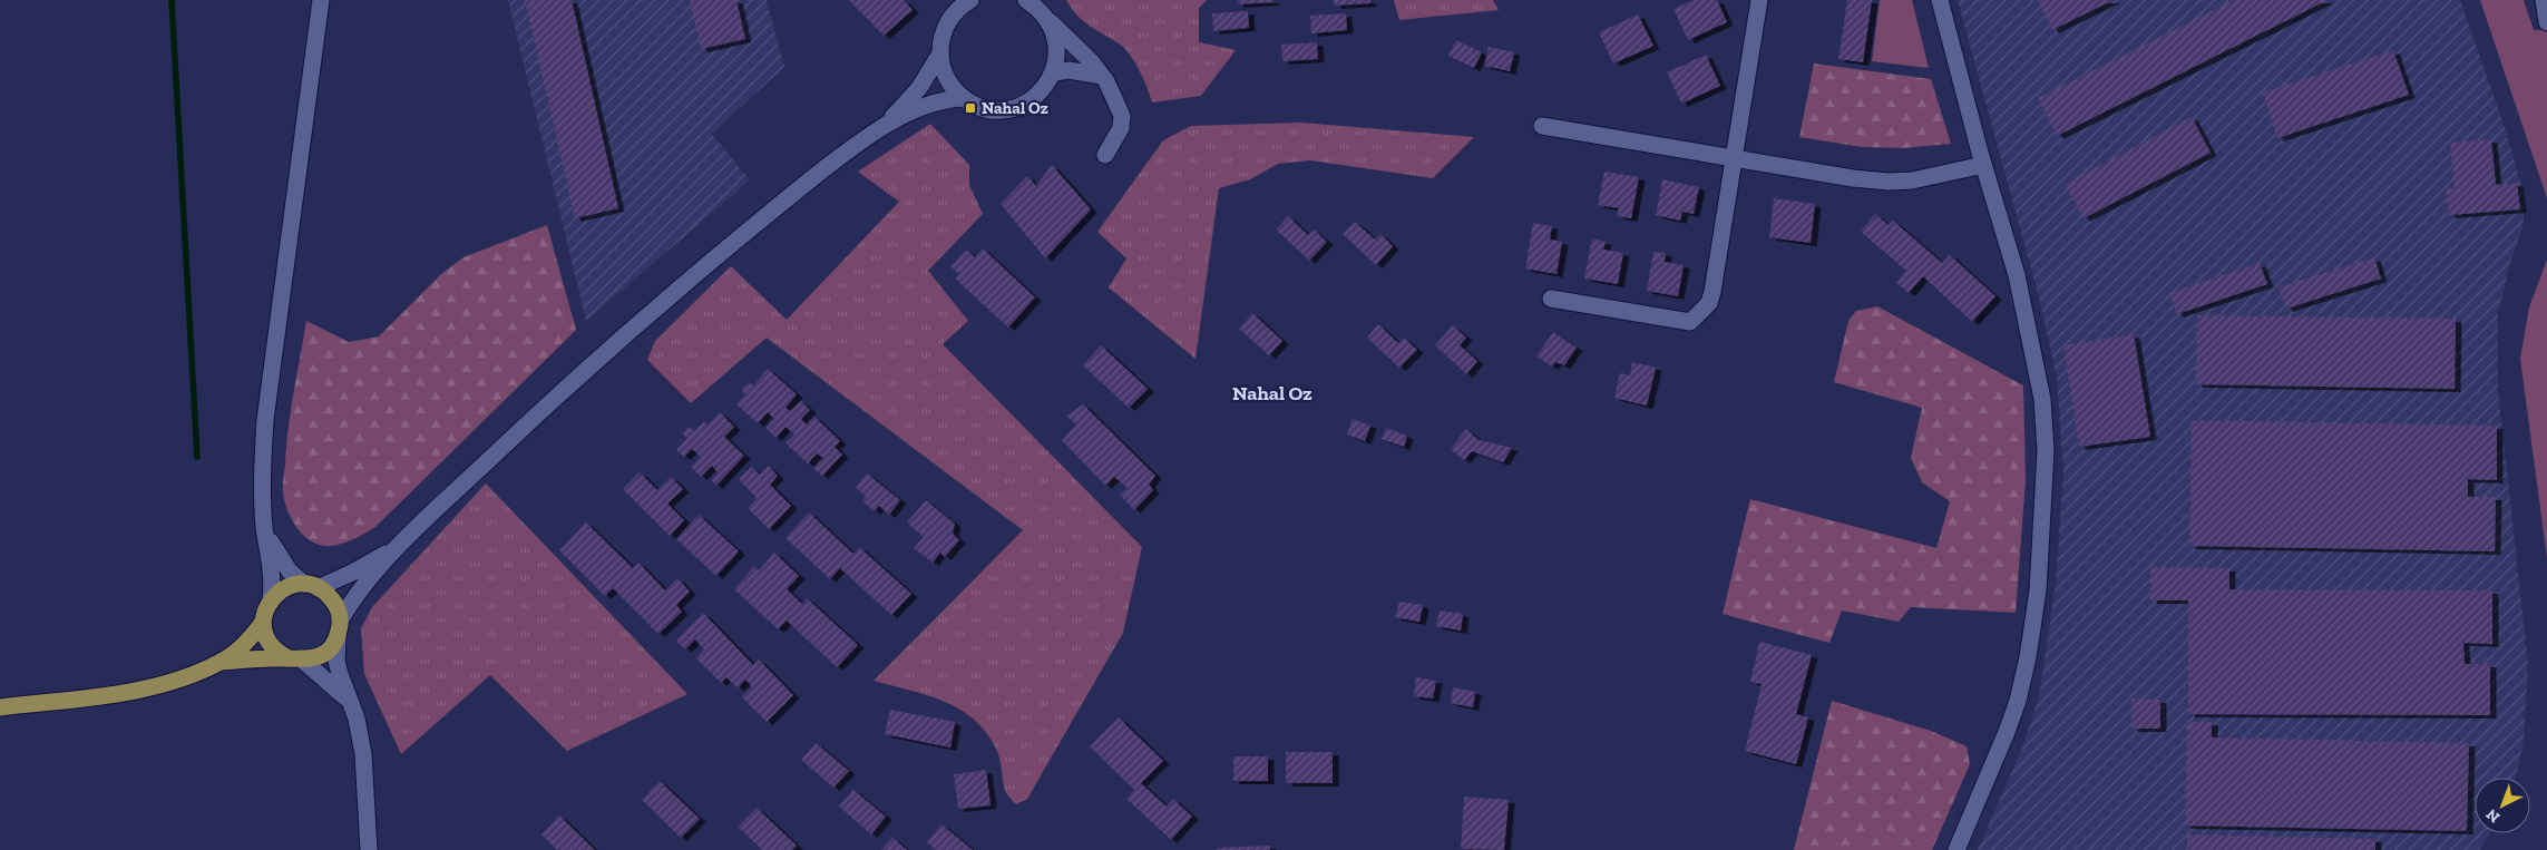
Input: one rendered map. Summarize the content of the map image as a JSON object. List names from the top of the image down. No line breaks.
{"districts":["Nahal Oz"],"places":{"transit":["Nahal Oz"]},"north":"bottom left"}
